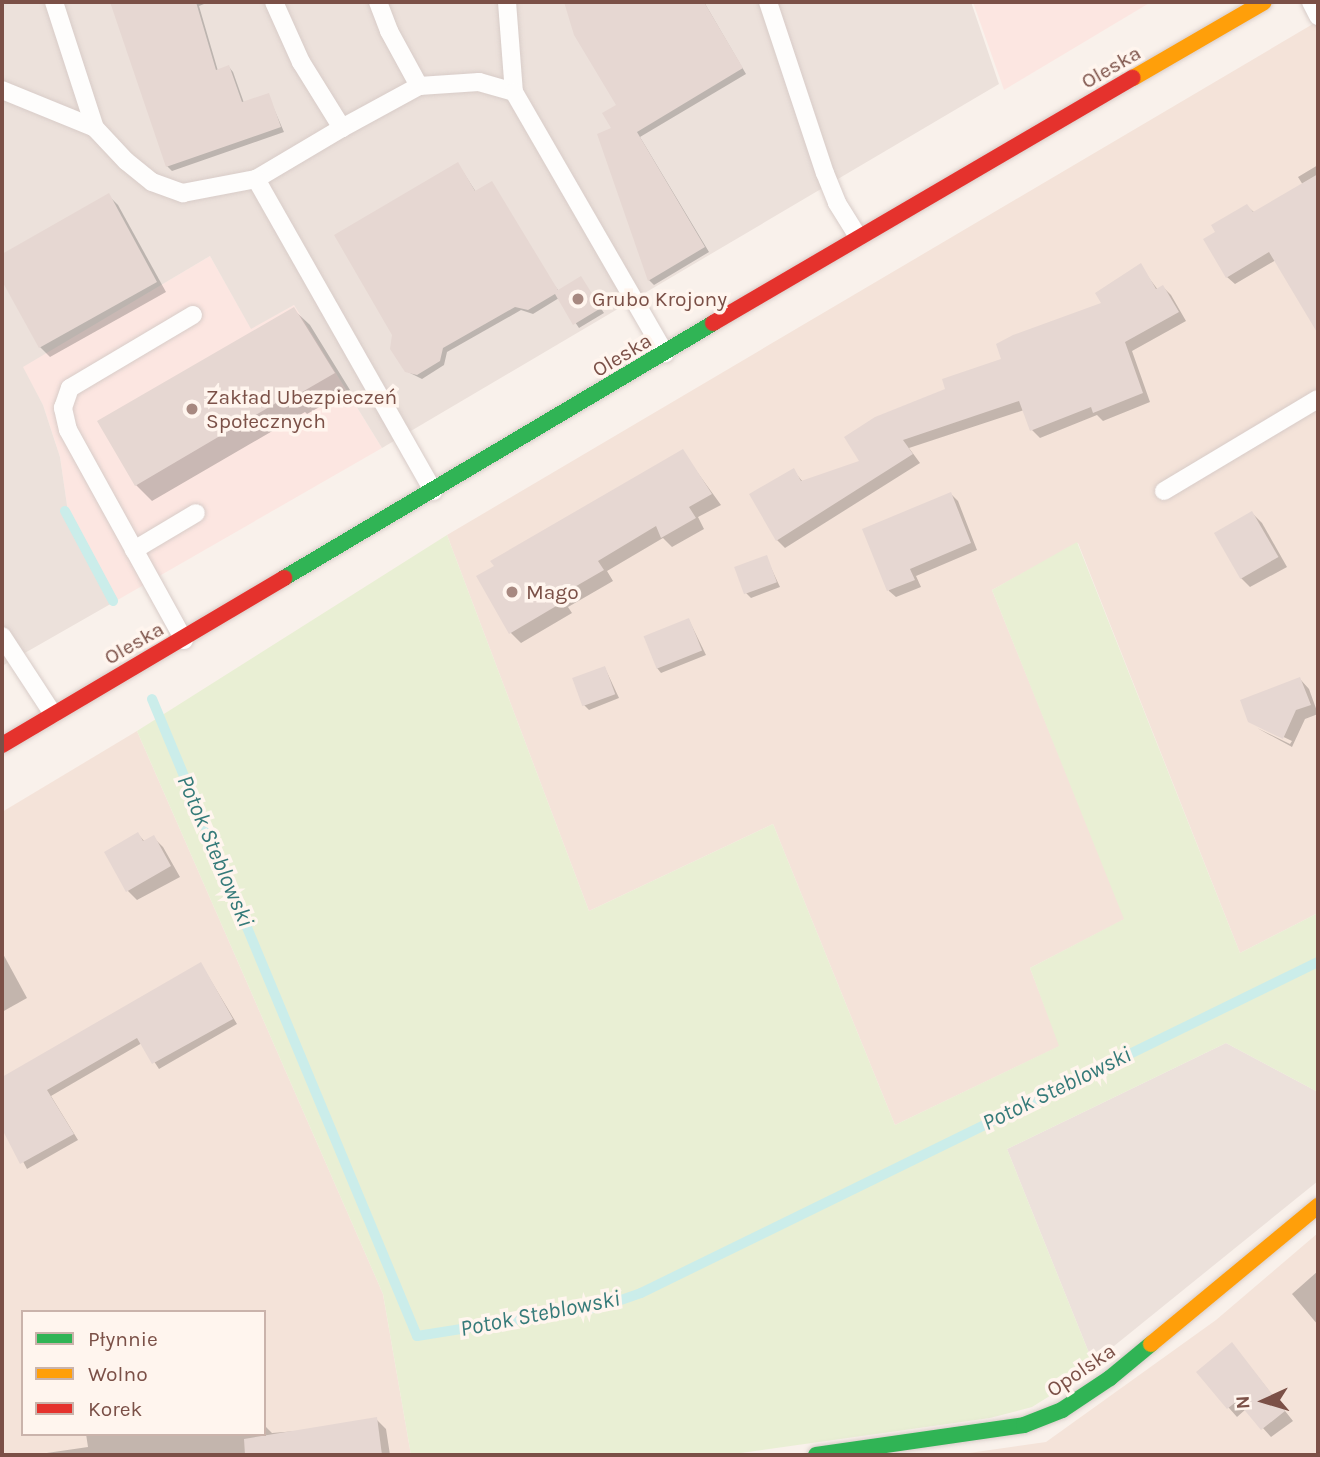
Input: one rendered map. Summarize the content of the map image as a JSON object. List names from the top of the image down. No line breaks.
{"streets":{"street":["Oleska","Opolska"]},"water":["Potok Steblowski"],"places":["Grubo Krojony","Zakład Ubezpieczeń Społecznych","Mago"],"legend":["Płynnie","Wolno","Korek"],"north":"left"}
